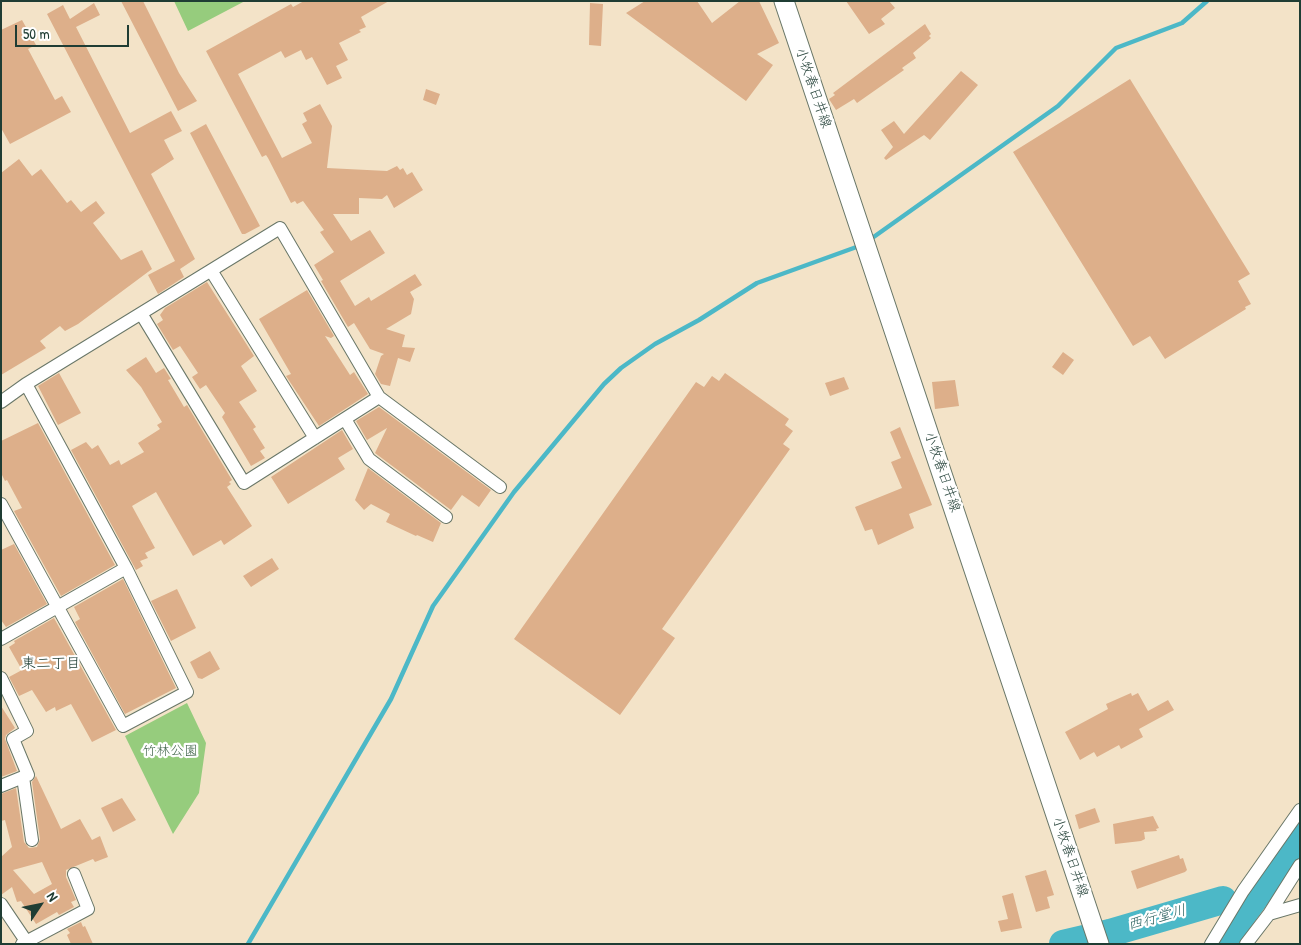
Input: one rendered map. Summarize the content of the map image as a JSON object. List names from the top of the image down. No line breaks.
{"streets":{"main road":["小牧春日井線"]},"districts":["東二丁目"],"water":["西行堂川"],"parks":["竹林公園"],"scale_bar":"50 m","north":"top right"}
